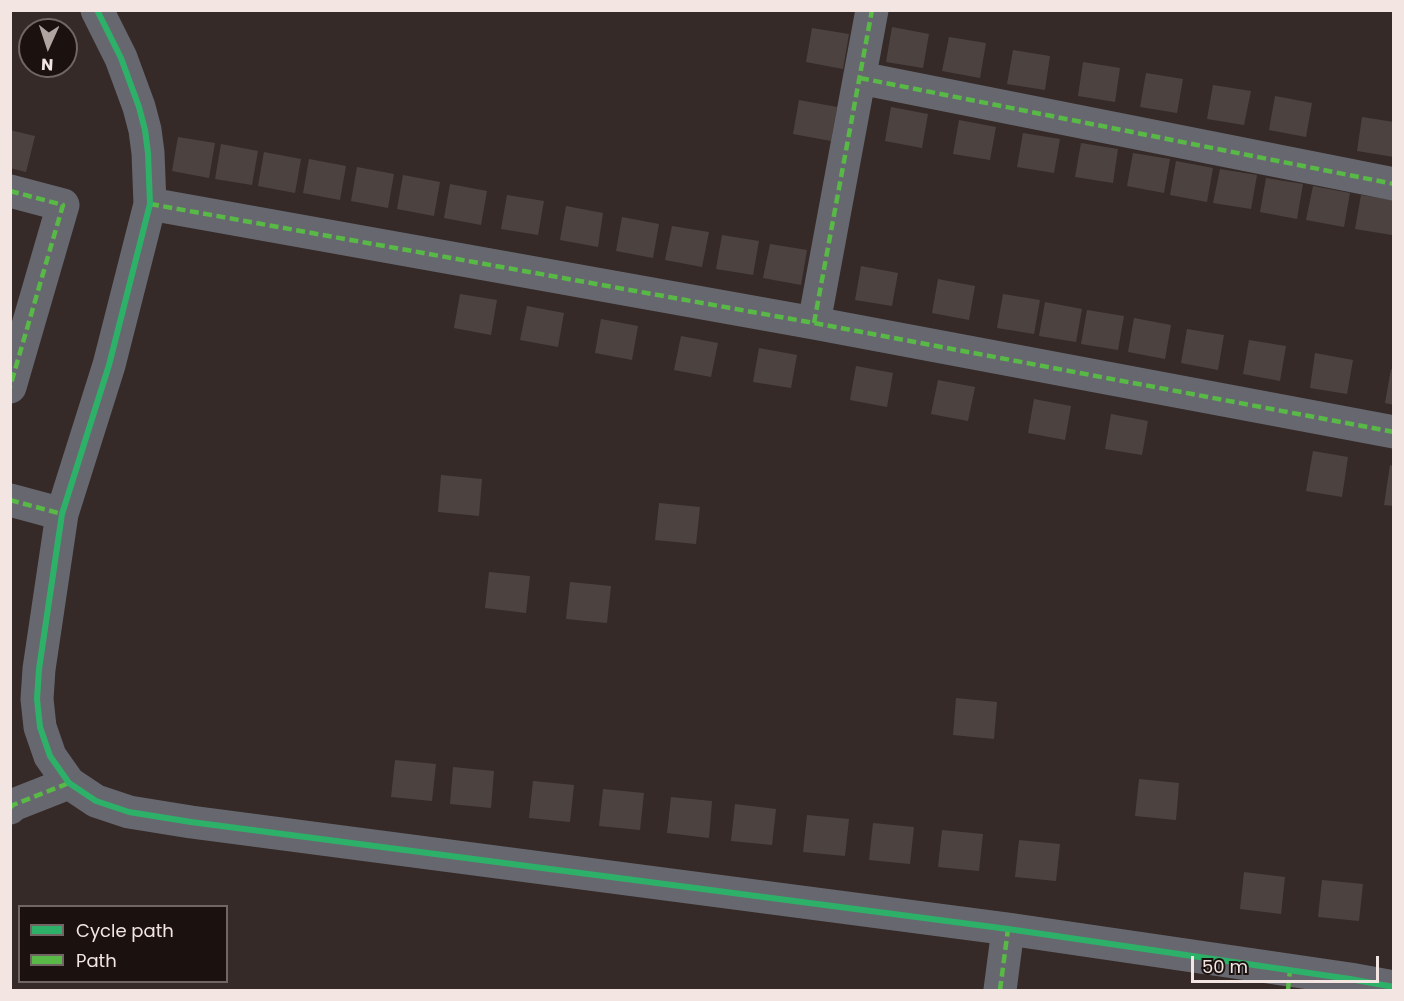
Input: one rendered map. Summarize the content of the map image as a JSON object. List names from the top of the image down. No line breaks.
{"legend":["Cycle path","Path"],"scale_bar":"50 m","north":"bottom"}
